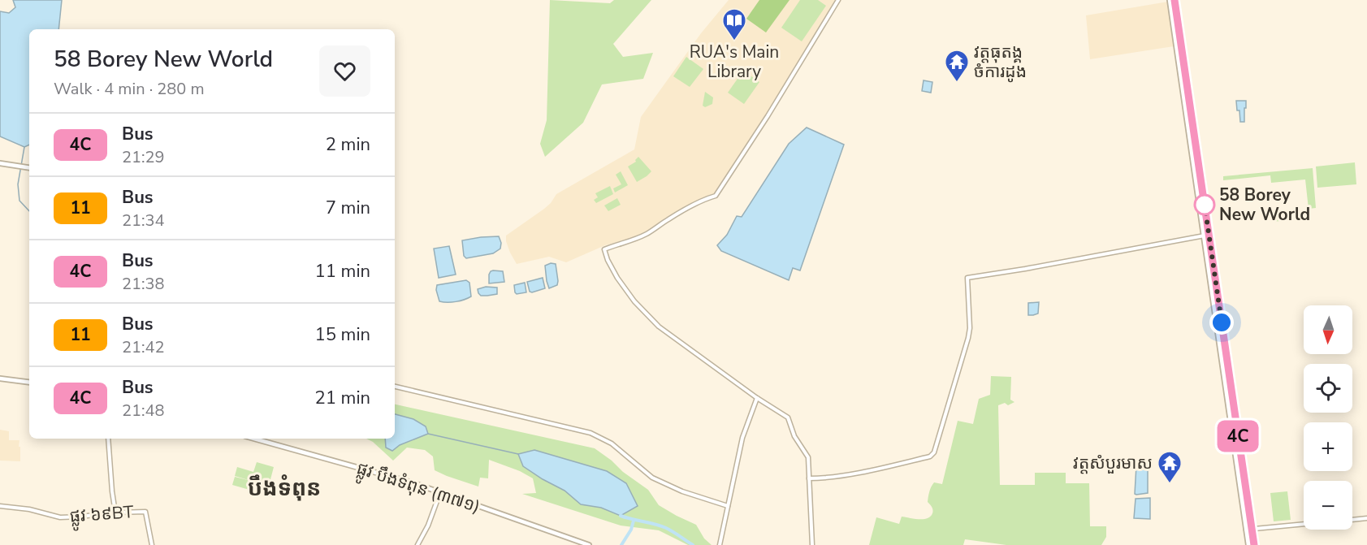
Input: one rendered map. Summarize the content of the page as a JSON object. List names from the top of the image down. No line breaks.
{"streets":{"main road":["ផ្លូវ បឹងទំពុន (៣៧១)"],"street":["ផ្លូវ ៦៩BT"]},"districts":["បឹងទំពុន"],"places":{"library":["RUA's Main Library"],"temple":["វត្តធុតង្គ ចំការដូង","វត្តសំបួរមាស"],"other":["58 Borey New World"]},"lines":["bus line 4C"],"north":"bottom","page":{"on_map":"4C","heading":["58 Borey New World","Walk · 4 min · 280 m"],"list":[{"mark":"4C","name":"Bus","note":"21:29","value":"2 min"},{"mark":"11","name":"Bus","note":"21:34","value":"7 min"},{"mark":"4C","name":"Bus","note":"21:38","value":"11 min"},{"mark":"11","name":"Bus","note":"21:42","value":"15 min"},{"mark":"4C","name":"Bus","note":"21:48","value":"21 min"}],"map_buttons":["+","−"]}}
